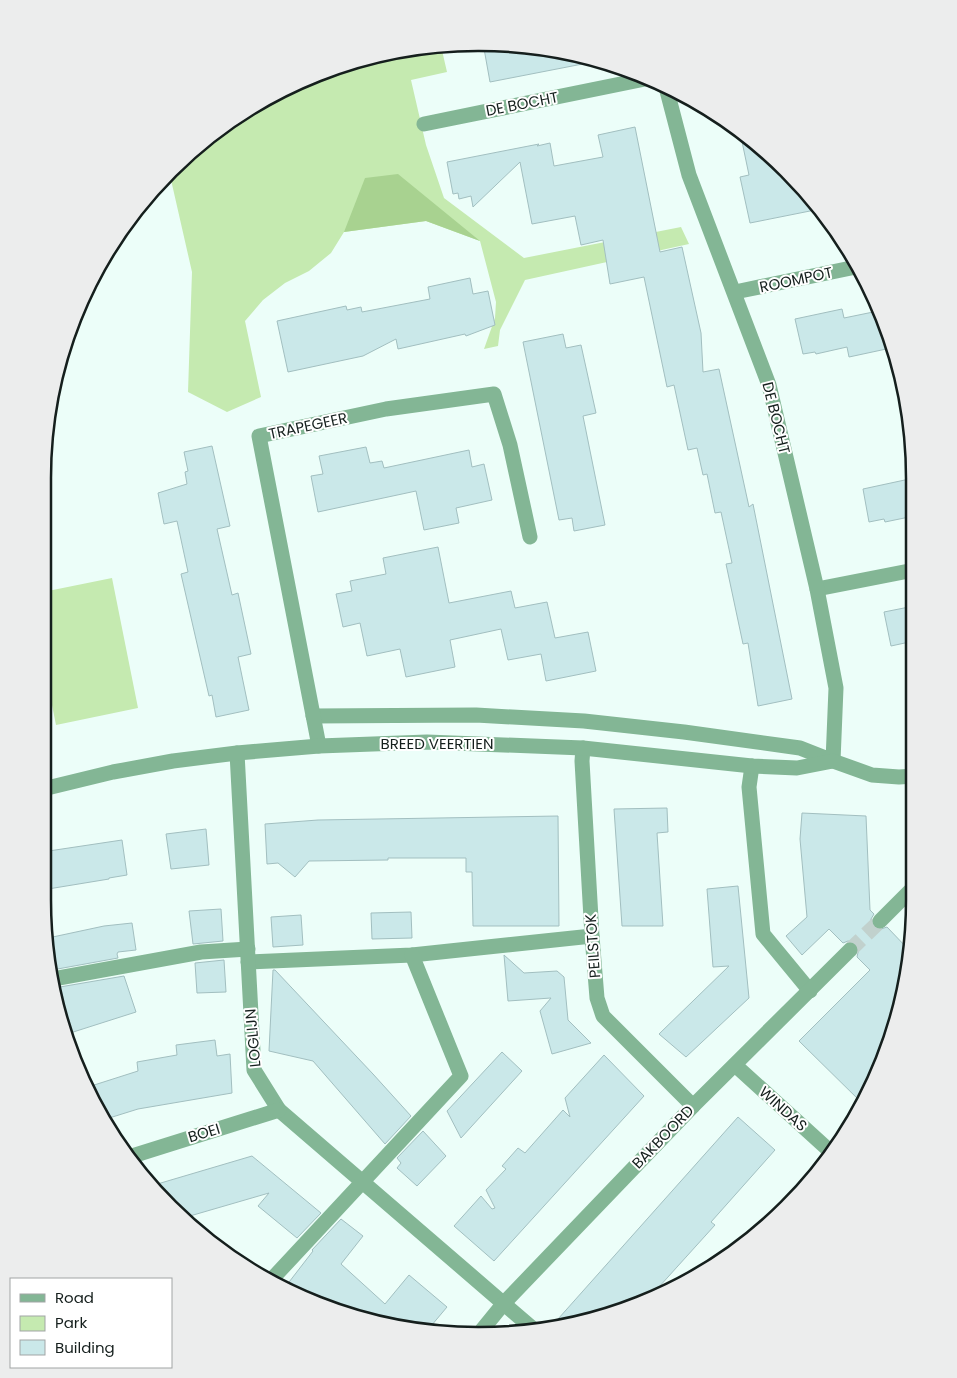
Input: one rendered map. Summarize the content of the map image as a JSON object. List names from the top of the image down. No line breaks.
{"streets":{"street":["DE BOCHT","ROOMPOT","TRAPEGEER","BREED VEERTIEN","PEILSTOK","LOGLIJN","WINDAS","BOEI","BAKBOORD"]},"crossings":[["DE BOCHT","ROOMPOT"],["DE BOCHT","BREED VEERTIEN"],["TRAPEGEER","BREED VEERTIEN"],["BREED VEERTIEN","PEILSTOK"],["BREED VEERTIEN","LOGLIJN"],["PEILSTOK","BAKBOORD"],["LOGLIJN","BOEI"],["LOGLIJN","BAKBOORD"],["WINDAS","BAKBOORD"]],"legend":["Road","Park","Building"]}
